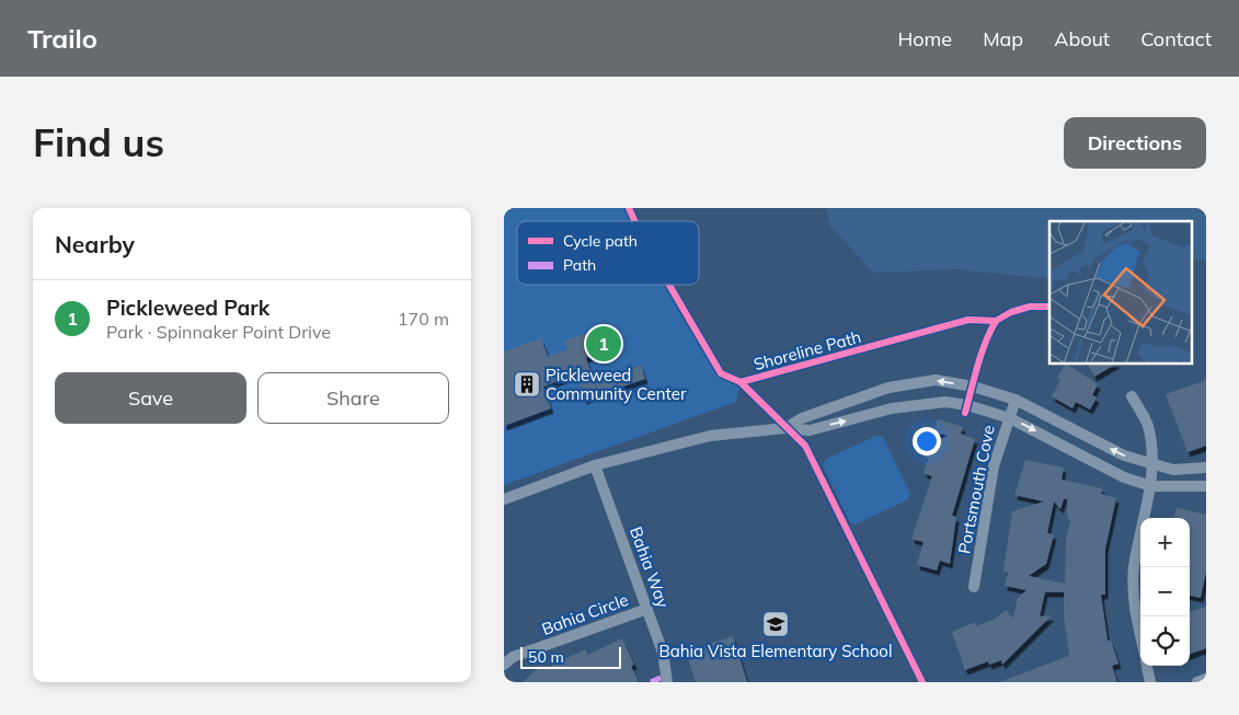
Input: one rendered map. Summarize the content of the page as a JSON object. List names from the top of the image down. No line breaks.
{"streets":{"street":["Portsmouth Cove","Bahia Way","Bahia Circle"],"cycle path":["Shoreline Path"]},"crossings":[["Bahia Way","Bahia Circle"]],"places":{"building":["Pickleweed Community Center"],"school or university":["Bahia Vista Elementary School"]},"legend":["Cycle path","Path"],"scale_bar":"50 m","page":{"header":"Trailo","nav":["Home","Map","About","Contact"],"buttons":["Directions",["Save","Share"]],"title":"Find us","heading":"Nearby","list":[{"mark":"1","name":"Pickleweed Park","note":"Park · Spinnaker Point Drive","value":"170 m"}],"pins":"1","map_buttons":["+","−"],"scale":"50 m"}}
